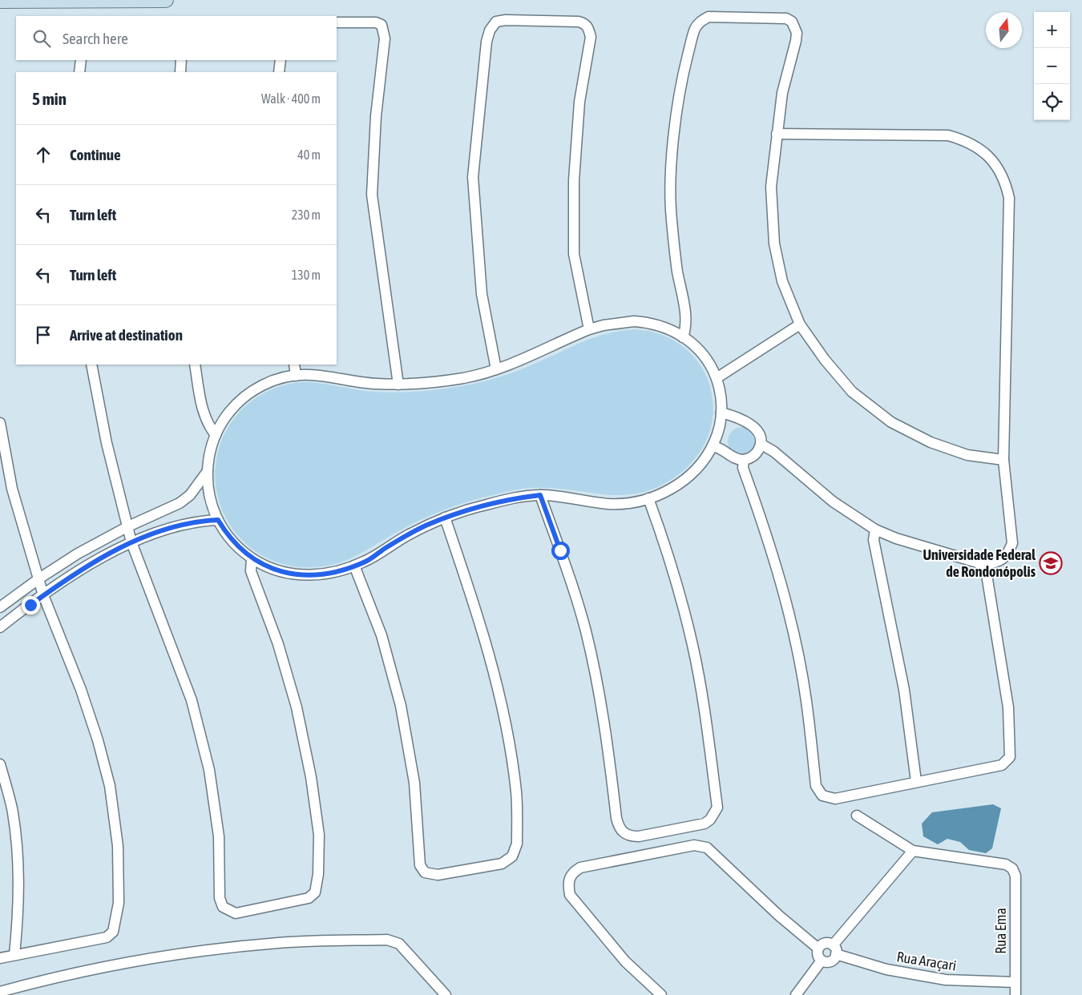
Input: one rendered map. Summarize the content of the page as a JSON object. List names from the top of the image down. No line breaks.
{"streets":{"street":["Rua Ema","Rua Araçari"]},"crossings":[["Rua Ema","Rua Araçari"]],"places":{"school or university":["Universidade Federal de Rondonópolis"]},"north":"top","page":{"map_buttons":["+","−"],"search":"Search here","heading":["5 min","Walk · 400 m"],"list":[["Continue","40 m"],["Turn left","230 m"],["Turn left","130 m"],"Arrive at destination"]}}
